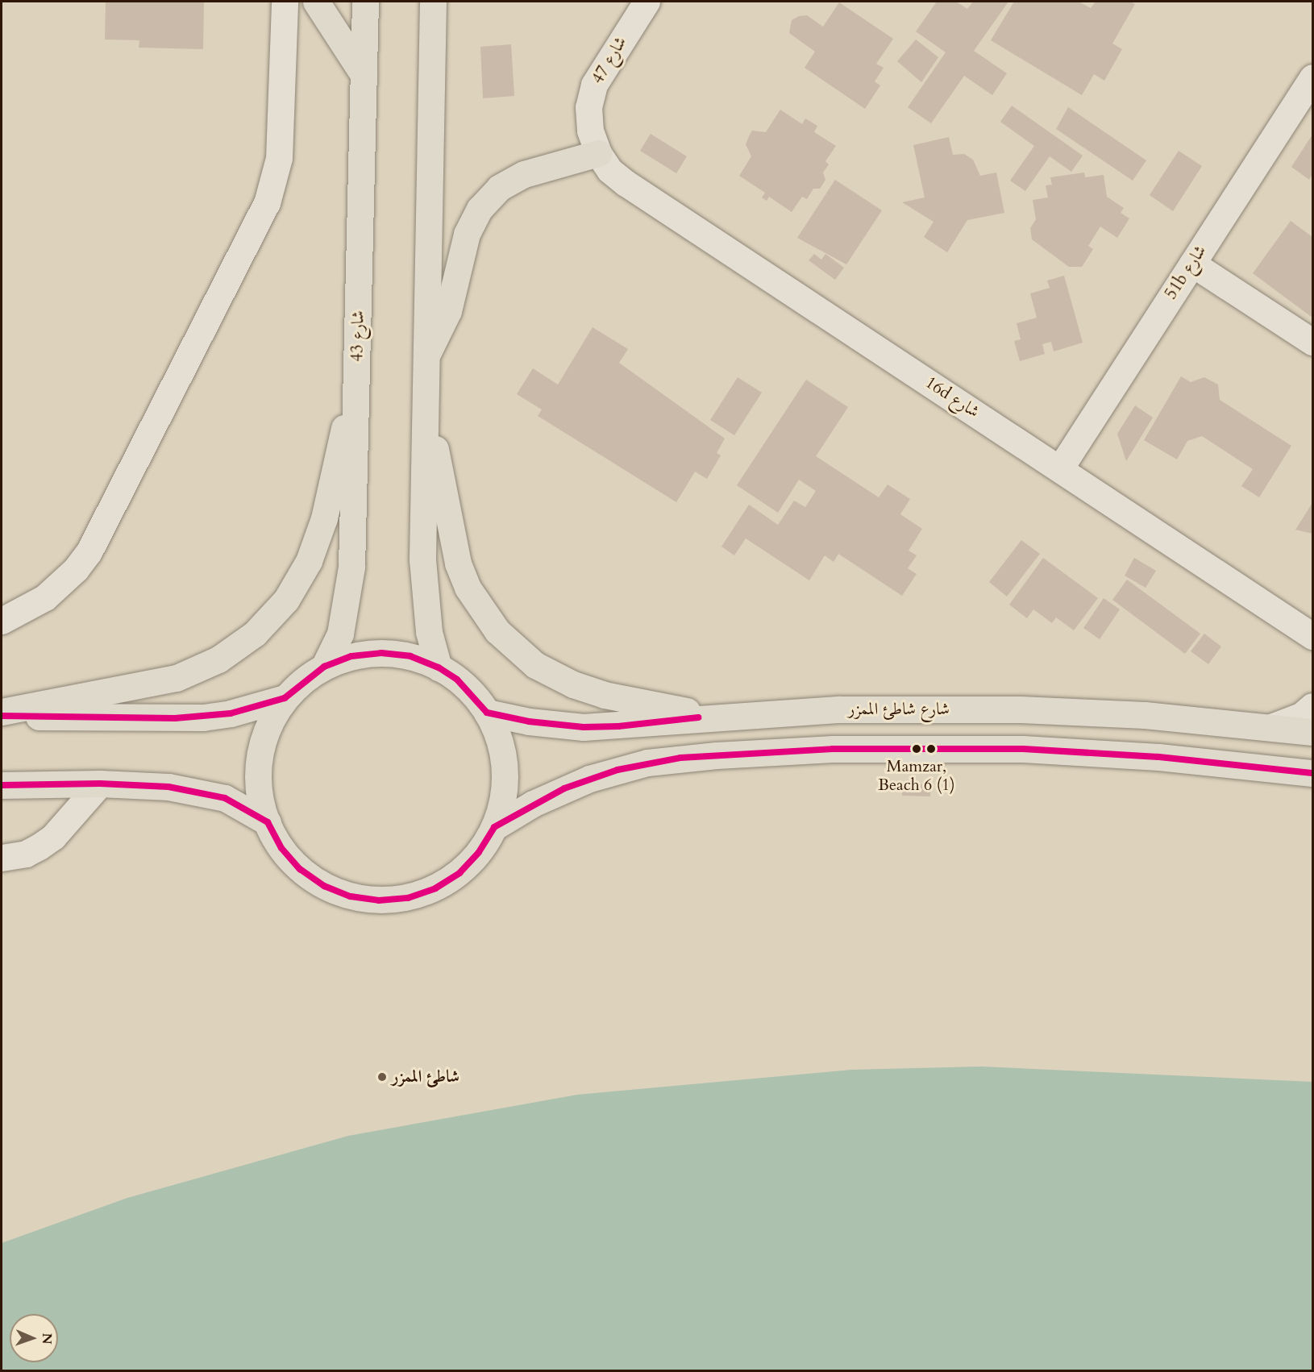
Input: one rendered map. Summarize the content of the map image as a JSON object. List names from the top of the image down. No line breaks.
{"streets":{"main road":["شارع 43","شارع شاطئ الممزر"],"street":["شارع 47","51b شارع","16d شارع"]},"crossings":[["شارع 47","16d شارع"],["51b شارع","16d شارع"]],"places":["Mamzar, Beach 6 (1)","شاطئ الممزر"],"north":"right"}
